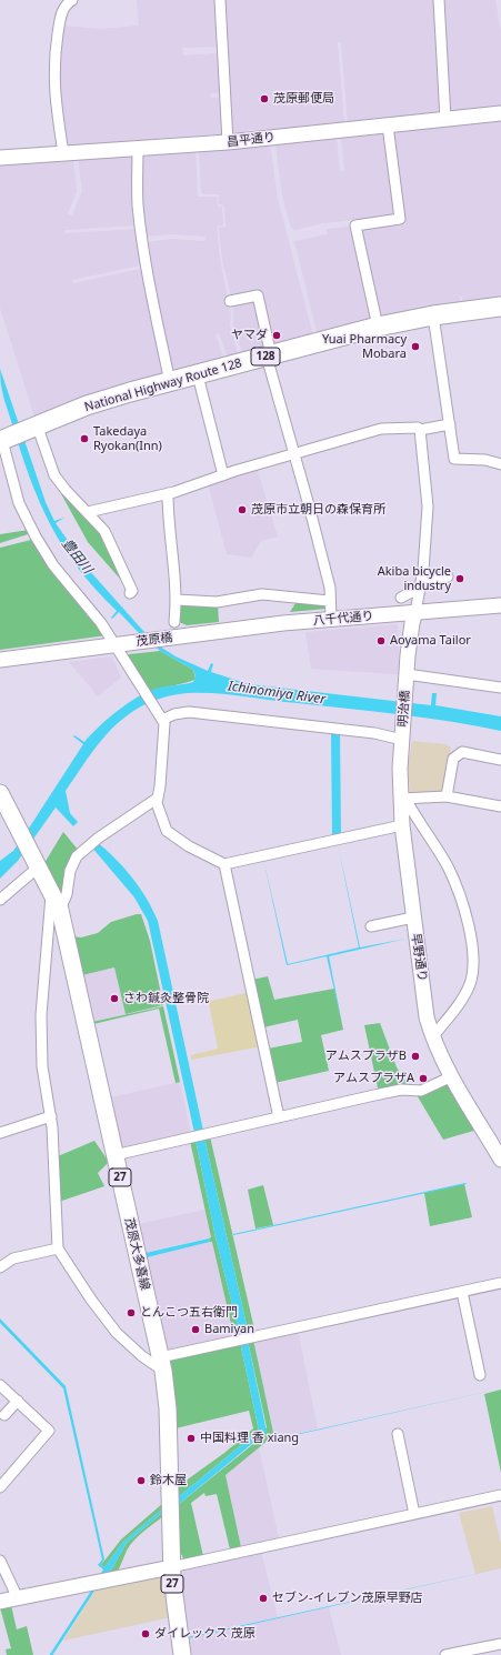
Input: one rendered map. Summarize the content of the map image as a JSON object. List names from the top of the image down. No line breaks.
{"streets":{"highway":["128","National Highway Route 128"],"main road":["27","茂原大多喜線"],"street":["昌平通り","八千代通り","茂原橋","明治橋","早野通り"]},"crossings":[["八千代通り","茂原橋"],["明治橋","早野通り"],["27","茂原大多喜線"]],"water":["豊田川","Ichinomiya River"],"places":["茂原郵便局","ヤマダ","Yuai Pharmacy Mobara","Takedaya Ryokan(Inn)","茂原市立朝日の森保育所","Akiba bicycle industry","Aoyama Tailor","さわ鍼灸整骨院","アムスプラザB","アムスプラザA","とんこつ五右衛門","Bamiyan","中国料理 香 xiang","鈴木屋","セブン-イレブン茂原早野店","ダイレックス 茂原"]}
